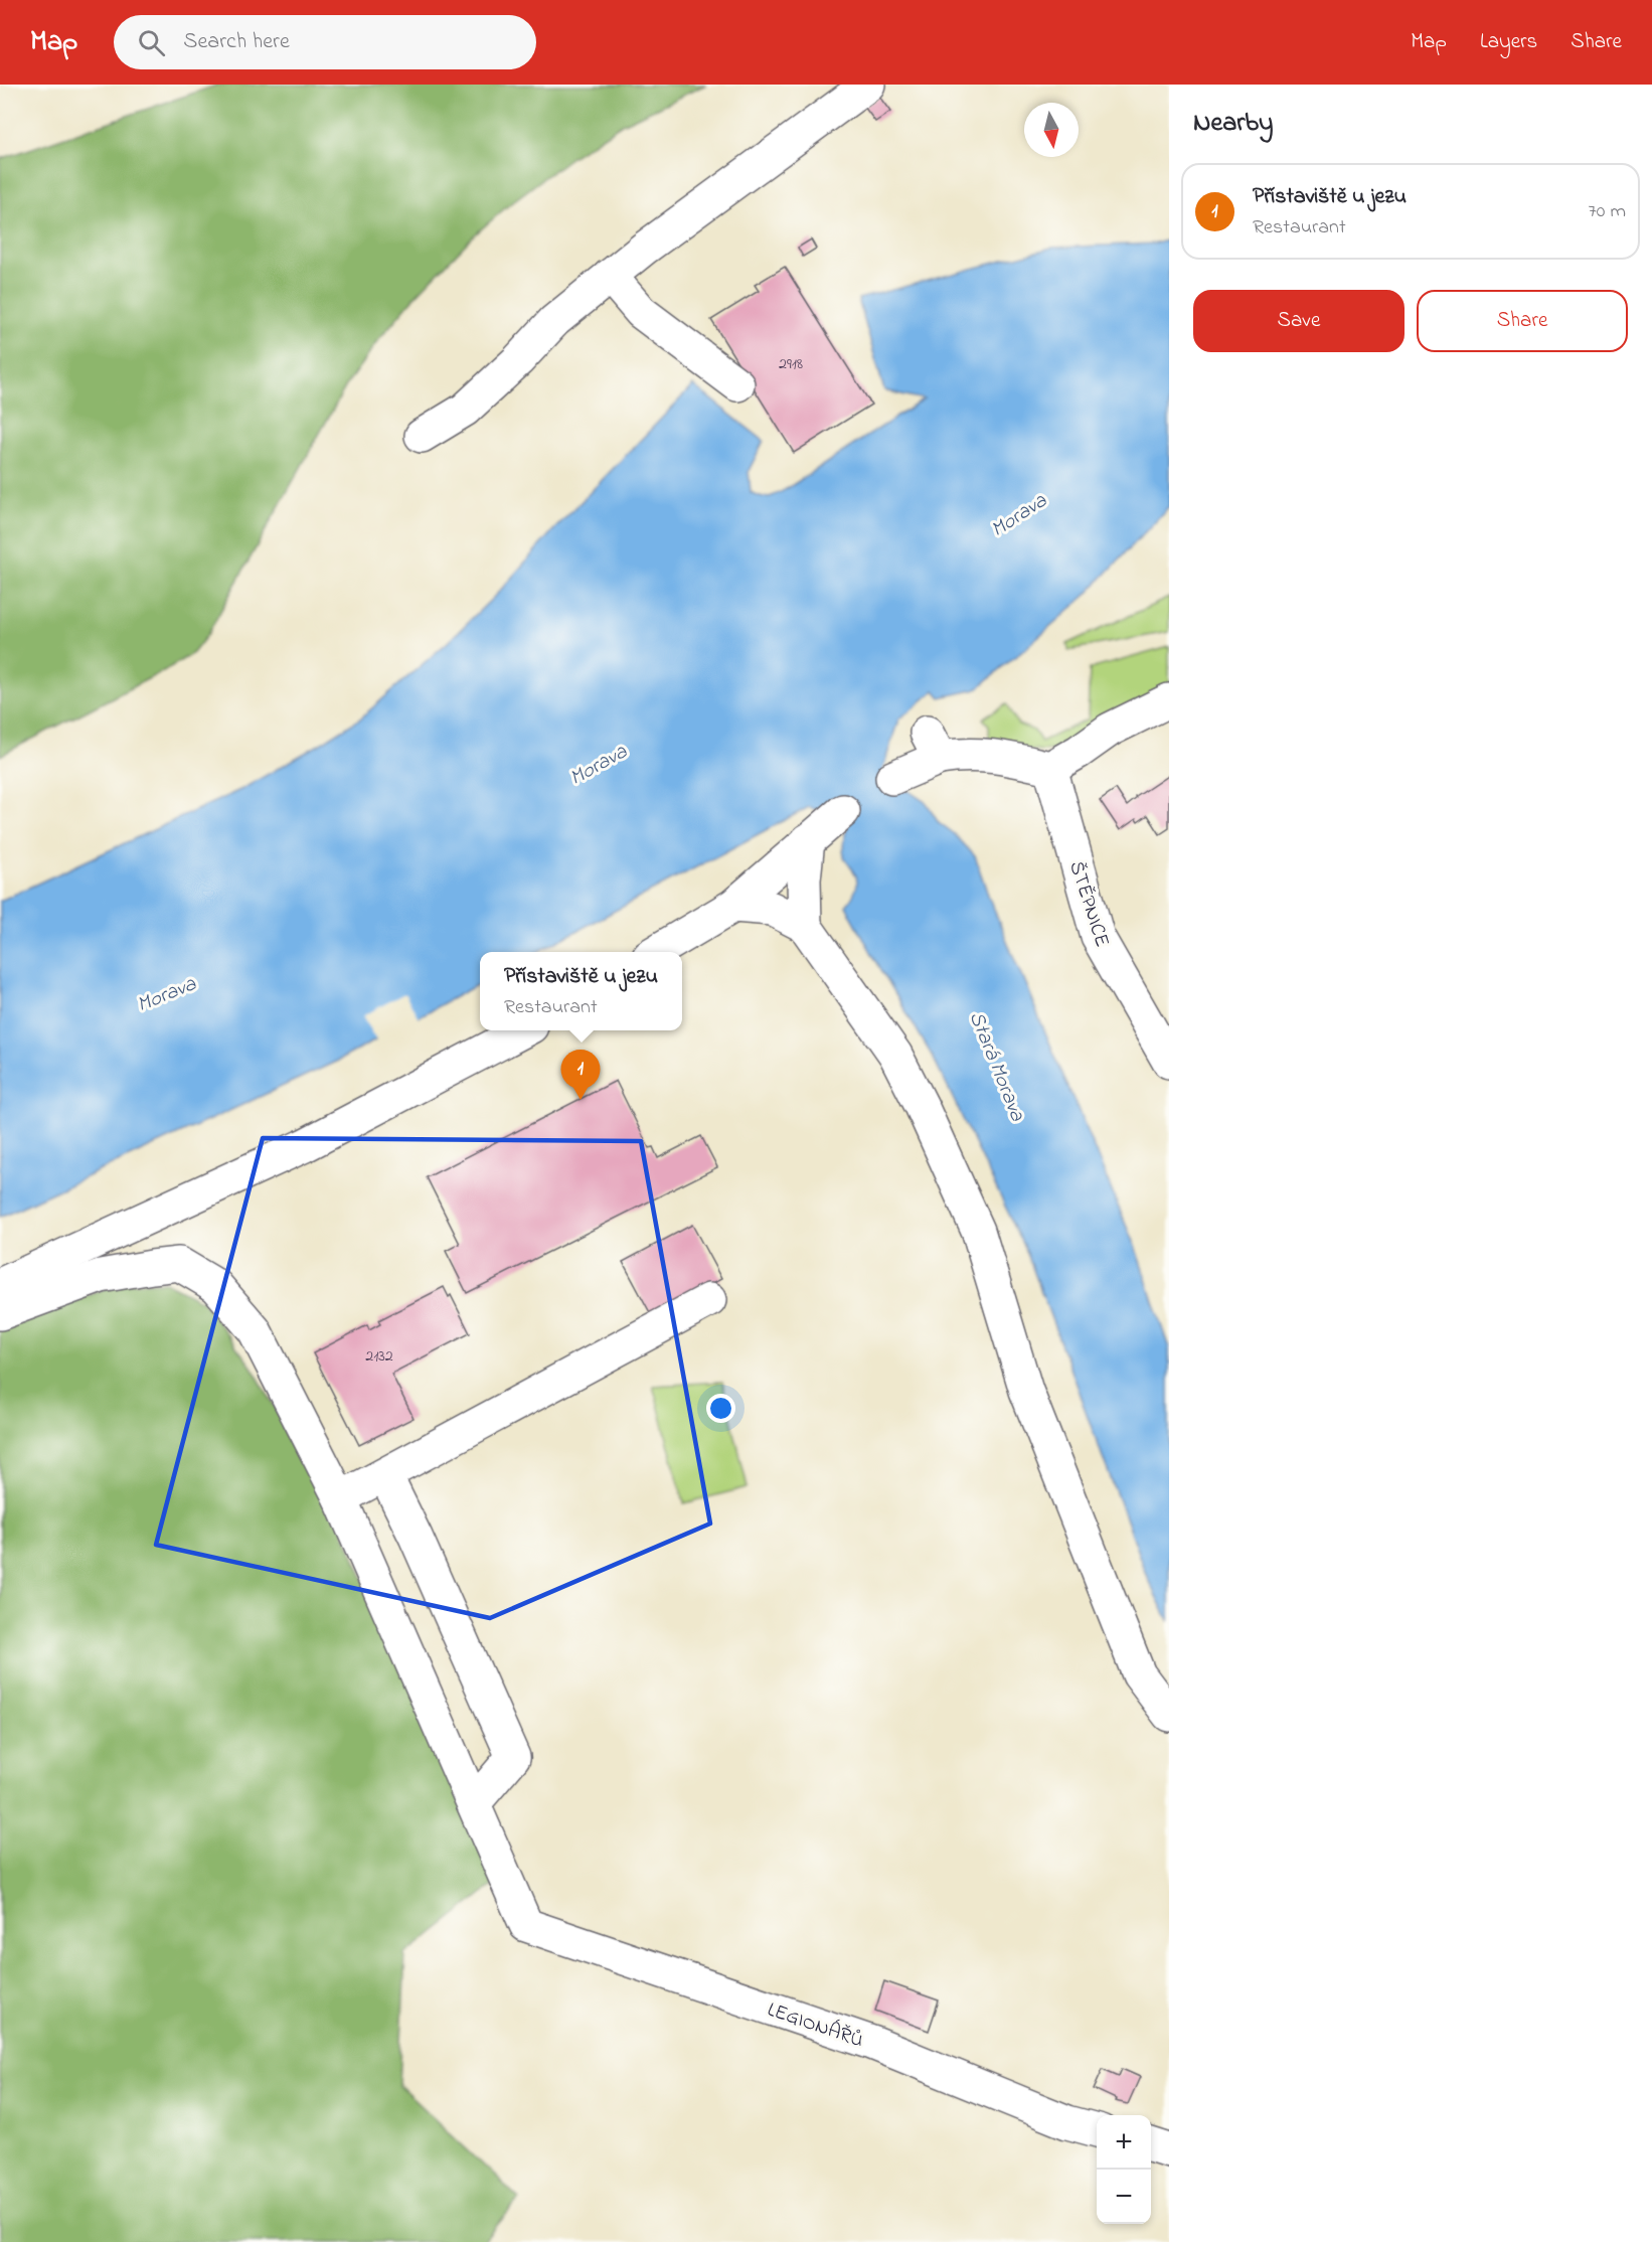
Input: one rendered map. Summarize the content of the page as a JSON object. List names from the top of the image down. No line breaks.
{"streets":{"street":["ŠTĚPNICE","LEGIONÁŘŮ"]},"water":["Morava","Stará Morava"],"house_numbers":["2918","2132"],"north":"bottom","page":{"header":"Map","search":"Search here","nav":["Map","Layers","Share"],"heading":"Nearby","list":[{"mark":"1","name":"Přístaviště u jezu","note":"Restaurant","value":"70 m"}],"buttons":["Save","Share"],"popup":["Přístaviště u jezu","Restaurant"],"pins":"1","map_buttons":["+","−"]}}
